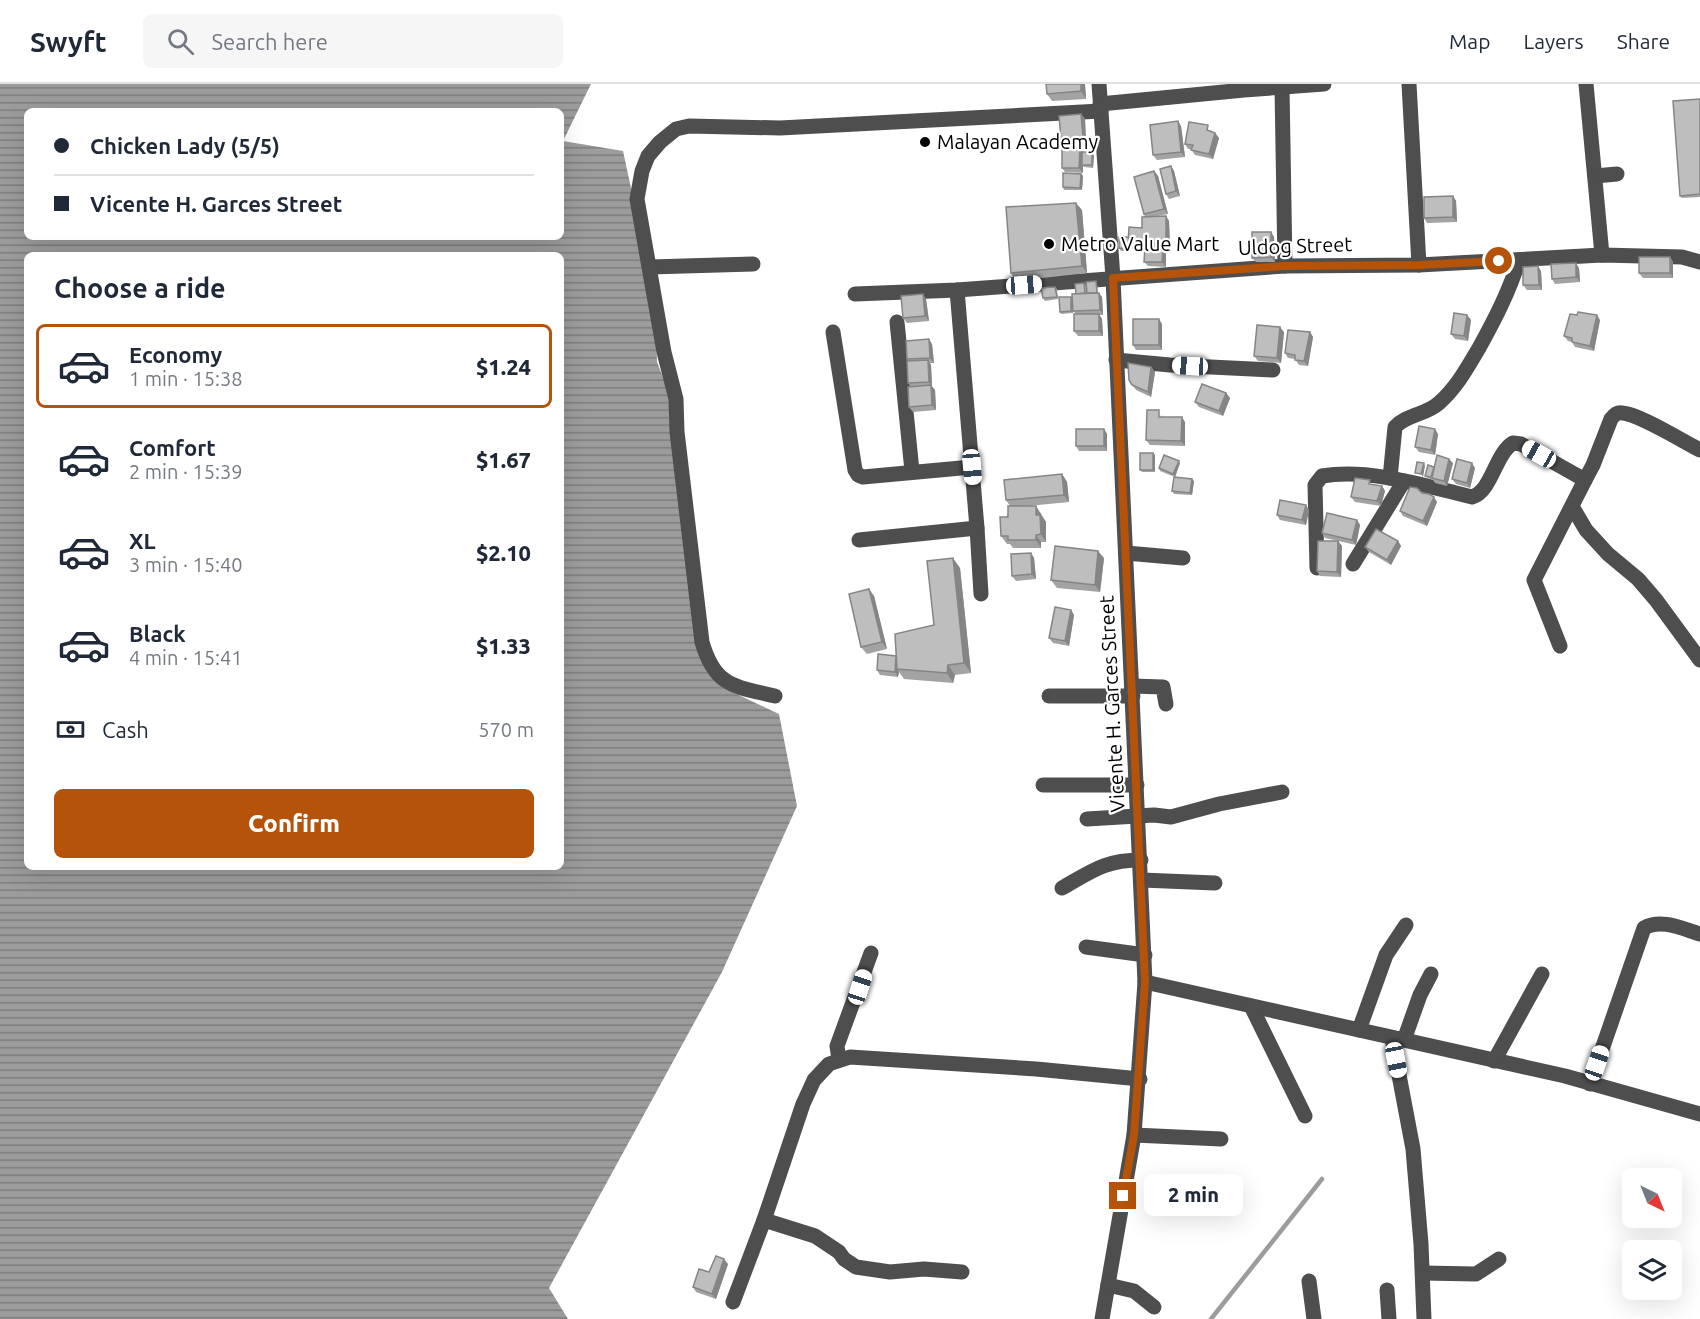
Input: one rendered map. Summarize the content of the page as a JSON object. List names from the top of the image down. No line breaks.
{"streets":{"street":["Uldog Street","Vicente H. Garces Street"]},"crossings":[["Uldog Street","Vicente H. Garces Street"]],"places":["Malayan Academy","Metro Value Mart"],"north":"bottom right","page":{"header":"Swyft","search":"Search here","nav":["Map","Layers","Share"],"banner":["Chicken Lady (5/5)","Vicente H. Garces Street"],"heading":"Choose a ride","list":[{"name":"Economy","note":"1 min · 15:38","value":"$1.24"},{"name":"Comfort","note":"2 min · 15:39","value":"$1.67"},{"name":"XL","note":"3 min · 15:40","value":"$2.10"},{"name":"Black","note":"4 min · 15:41","value":"$1.33"}],"pay":["Cash","570 m"],"buttons":"Confirm","bubble":"2 min"}}
